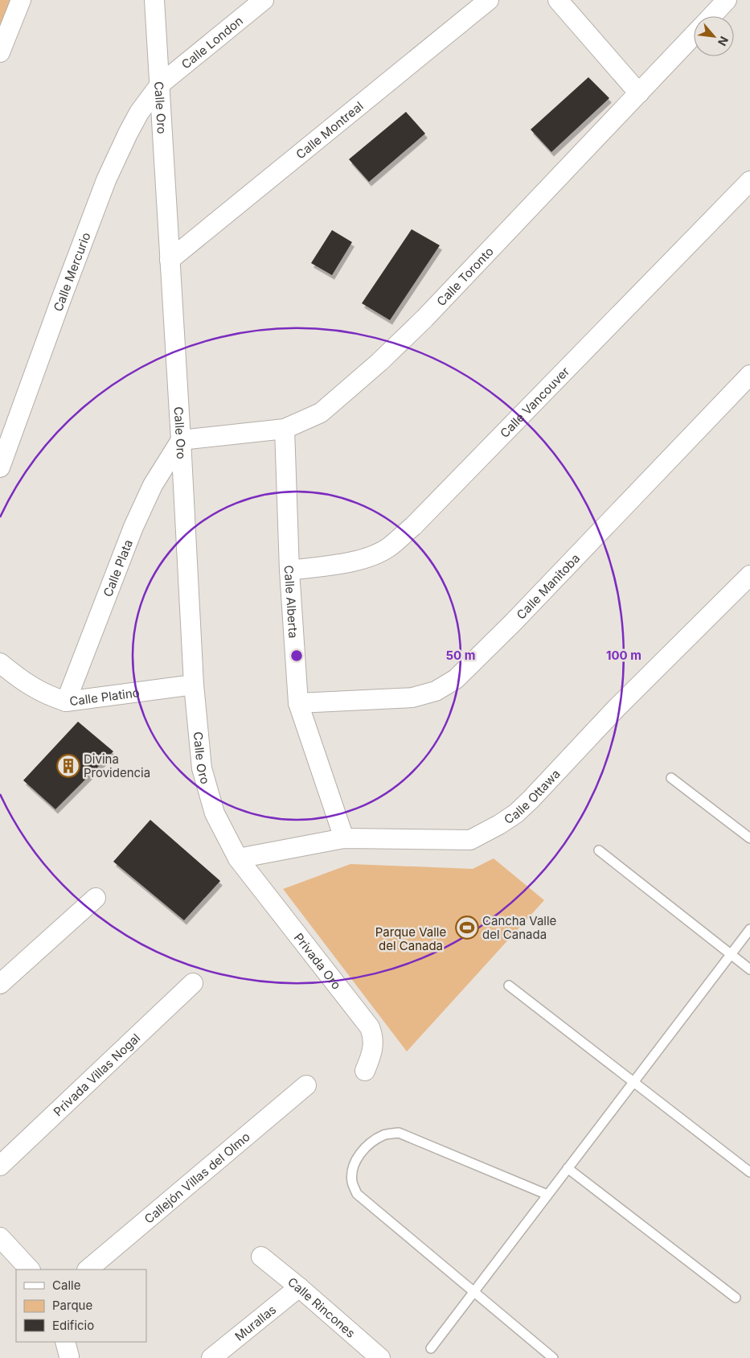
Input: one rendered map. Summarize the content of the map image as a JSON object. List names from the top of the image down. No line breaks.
{"streets":{"street":["Calle London","Calle Oro","Calle Montreal","Calle Mercurio","Calle Toronto","Calle Vancouver","Calle Plata","Calle Manitoba","Calle Alberta","Calle Platino","Calle Ottawa","Privada Oro","Privada Villas Nogal","Callejón Villas del Olmo","Calle Rincones","Murallas"]},"crossings":[["Calle London","Calle Oro"],["Calle London","Calle Mercurio"],["Calle Oro","Calle Montreal"],["Calle Oro","Calle Mercurio"],["Calle Oro","Calle Toronto"],["Calle Oro","Calle Plata"],["Calle Oro","Calle Platino"],["Calle Oro","Calle Ottawa"],["Calle Oro","Privada Oro"],["Calle Toronto","Calle Plata"],["Calle Toronto","Calle Alberta"],["Calle Vancouver","Calle Alberta"],["Calle Plata","Calle Platino"],["Calle Manitoba","Calle Alberta"],["Calle Alberta","Calle Ottawa"],["Calle Ottawa","Privada Oro"],["Calle Rincones","Murallas"]],"parks":["Parque Valle del Canada"],"places":{"building":["Divina Providencia"],"sports":["Cancha Valle del Canada"]},"legend":["Calle","Parque","Edificio"],"north":"bottom right","rings":["50 m","100 m"]}
